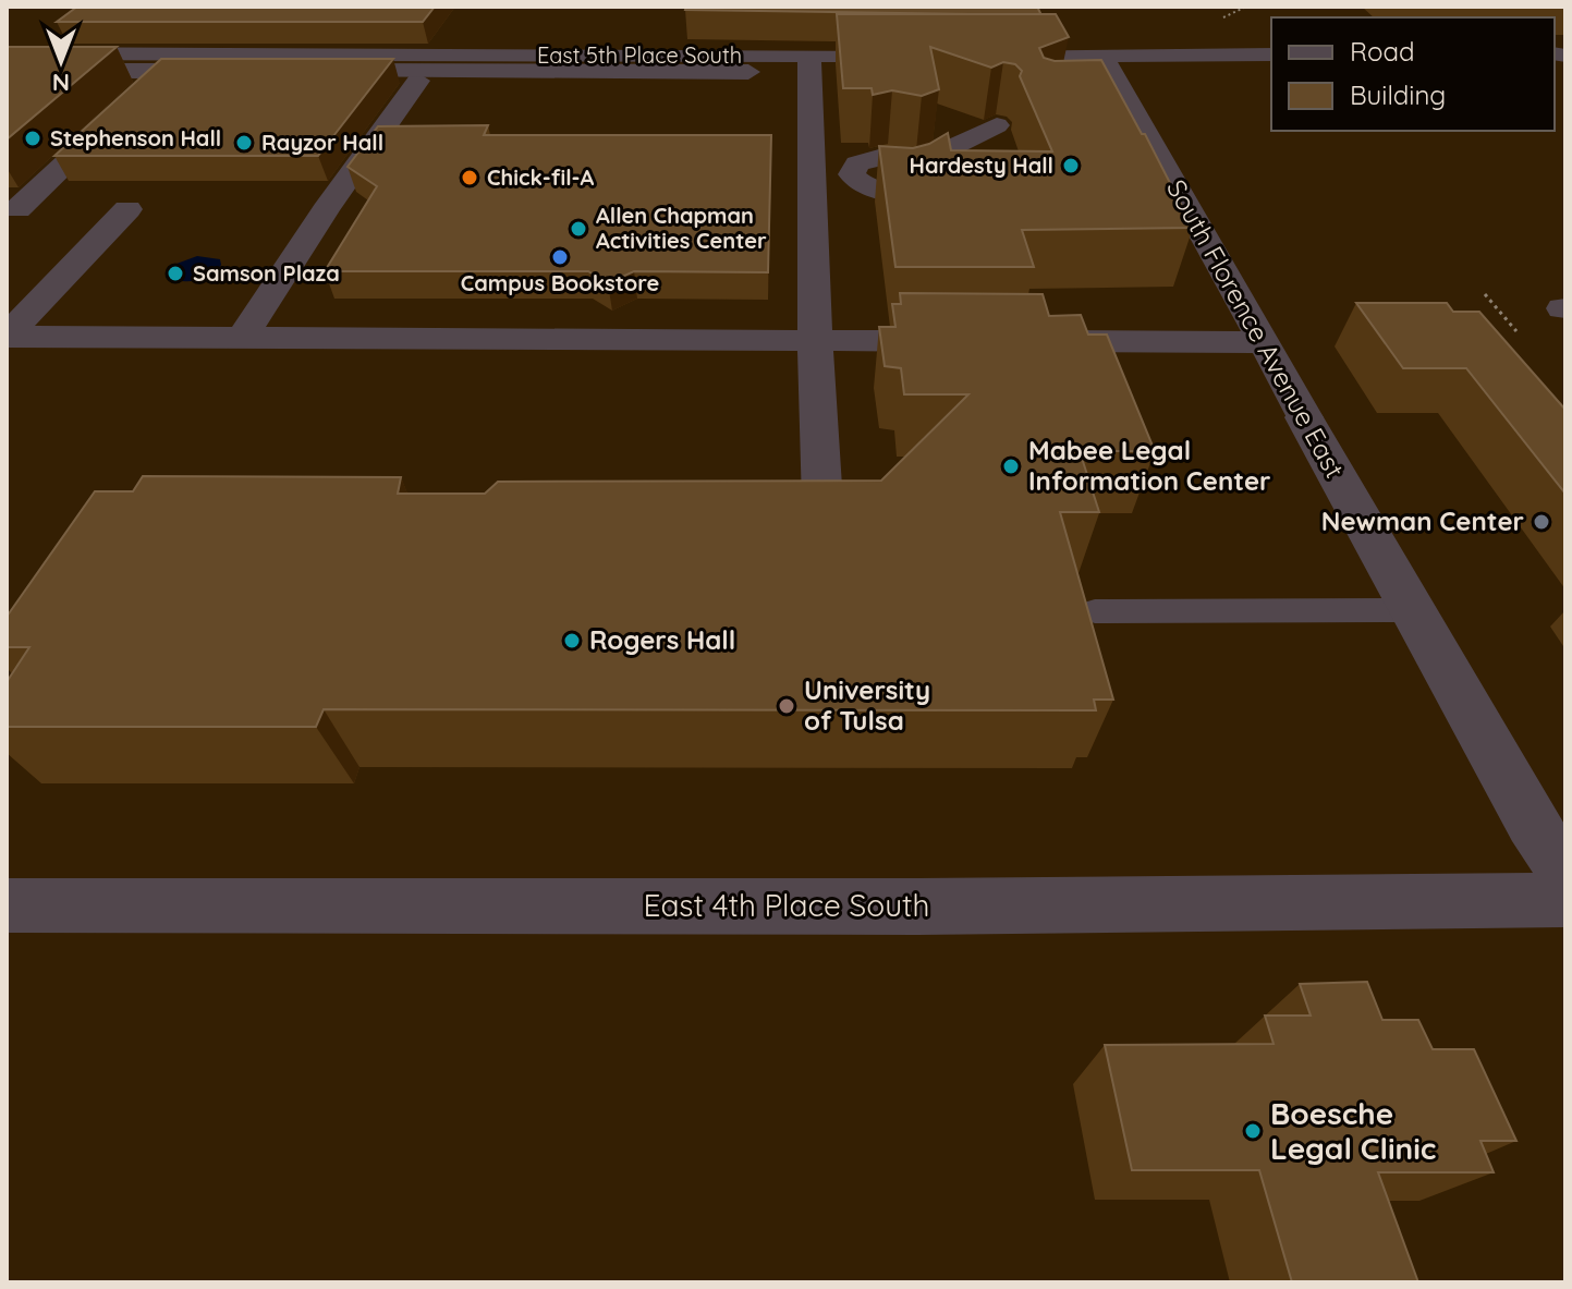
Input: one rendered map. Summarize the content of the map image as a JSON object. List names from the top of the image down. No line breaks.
{"streets":{"street":["East 5th Place South","South Florence Avenue East","East 4th Place South"]},"places":["Stephenson Hall","Rayzor Hall","Hardesty Hall","Chick-fil-A","Allen Chapman Activities Center","Campus Bookstore","Samson Plaza","Mabee Legal Information Center","Newman Center","Rogers Hall","University of Tulsa","Boesche Legal Clinic"],"legend":["Road","Building"],"north":"bottom"}
